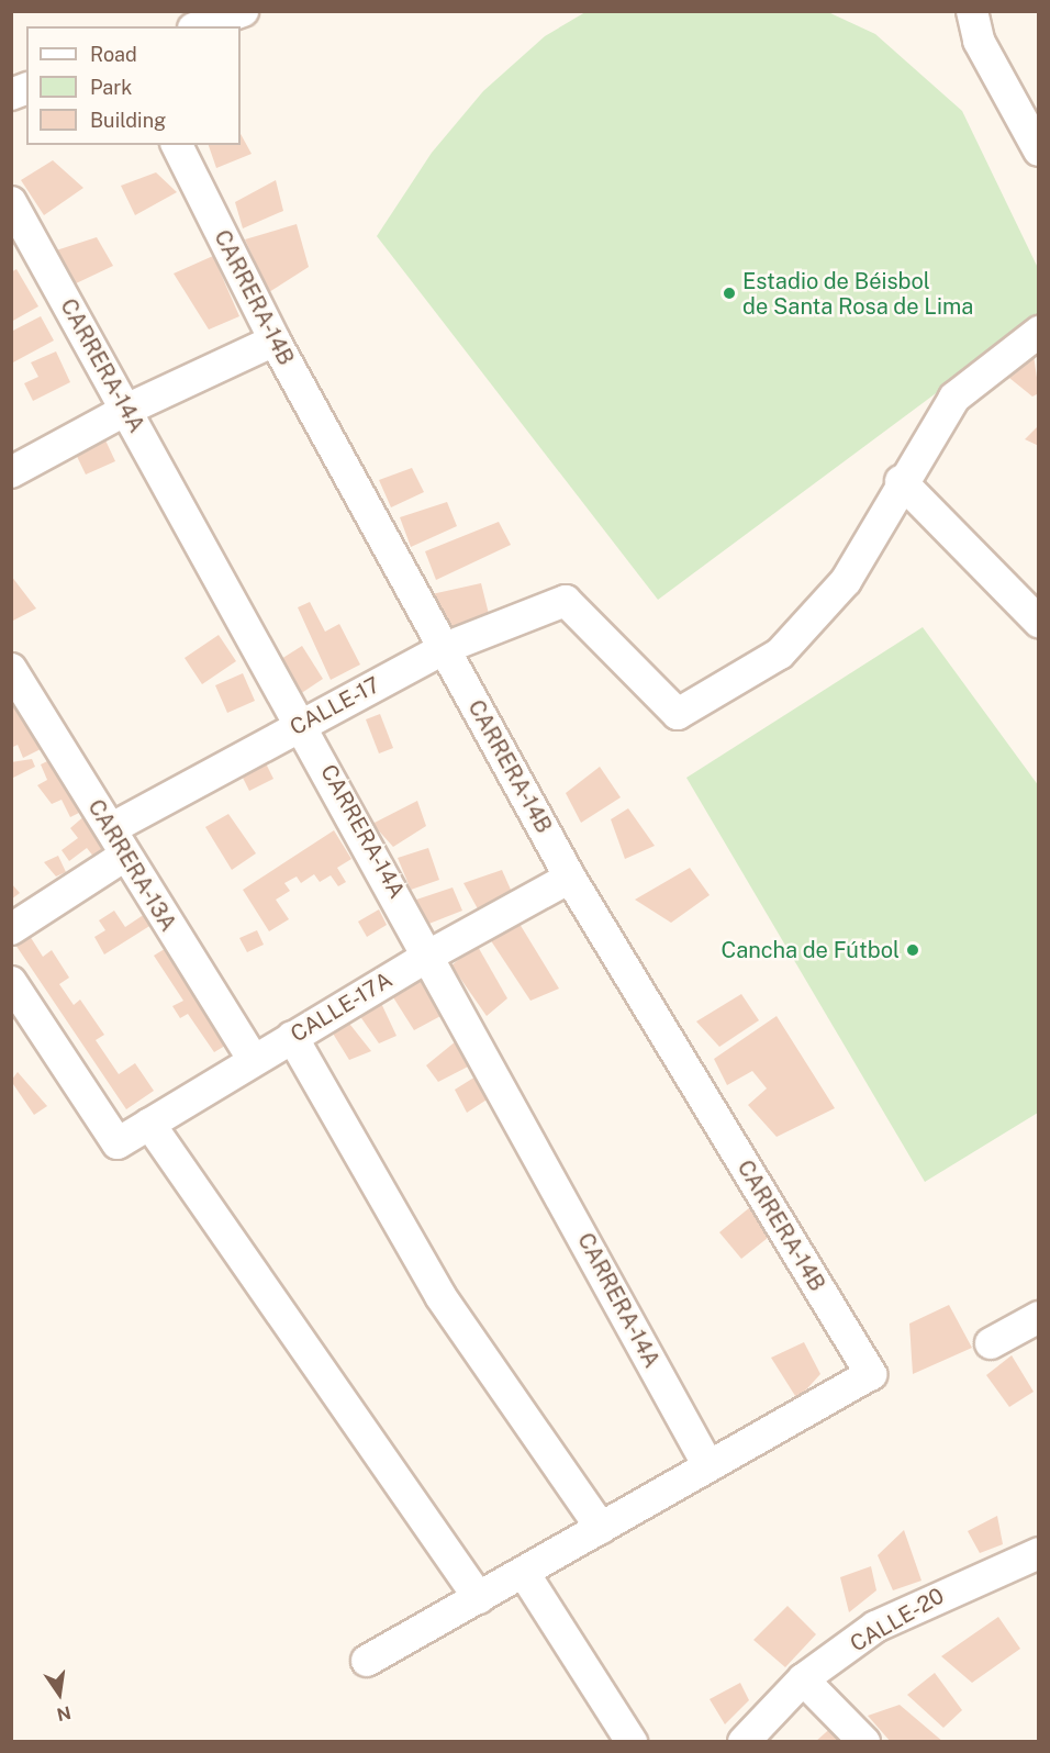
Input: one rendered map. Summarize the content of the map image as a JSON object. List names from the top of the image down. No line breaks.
{"streets":{"street":["CARRERA-14B","CARRERA-14A","CALLE-17","CARRERA-13A","CALLE-17A","CALLE-20"]},"crossings":[["CARRERA-14B","CARRERA-14A"],["CARRERA-14B","CALLE-17"],["CARRERA-14B","CALLE-17A"],["CARRERA-14A","CALLE-17"],["CARRERA-14A","CALLE-17A"],["CALLE-17","CARRERA-13A"],["CARRERA-13A","CALLE-17A"]],"places":["Estadio de Béisbol de Santa Rosa de Lima","Cancha de Fútbol"],"legend":["Road","Park","Building"],"north":"bottom"}
